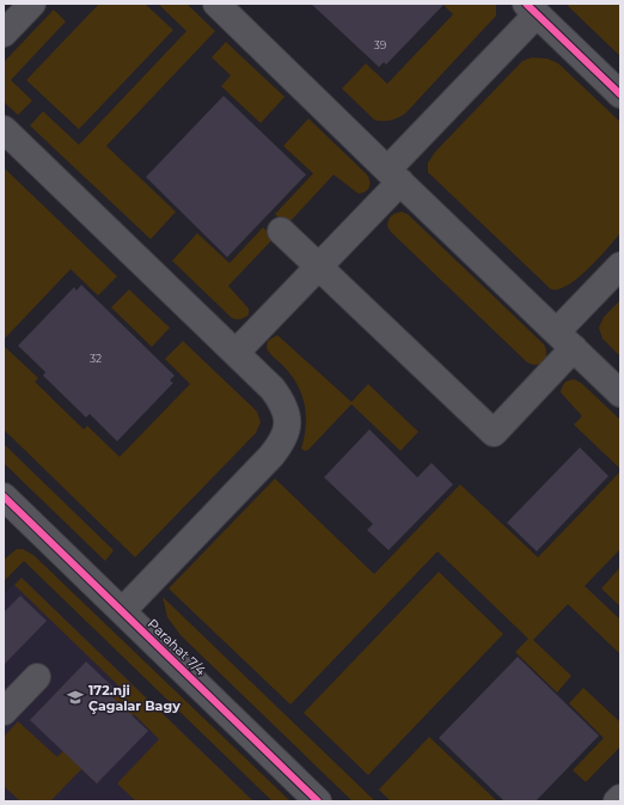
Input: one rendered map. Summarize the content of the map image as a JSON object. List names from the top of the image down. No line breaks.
{"streets":{"street":["Parahat 7/4"]},"places":{"school or university":["172.nji Çagalar Bagy"]},"house_numbers":["39","32"]}
